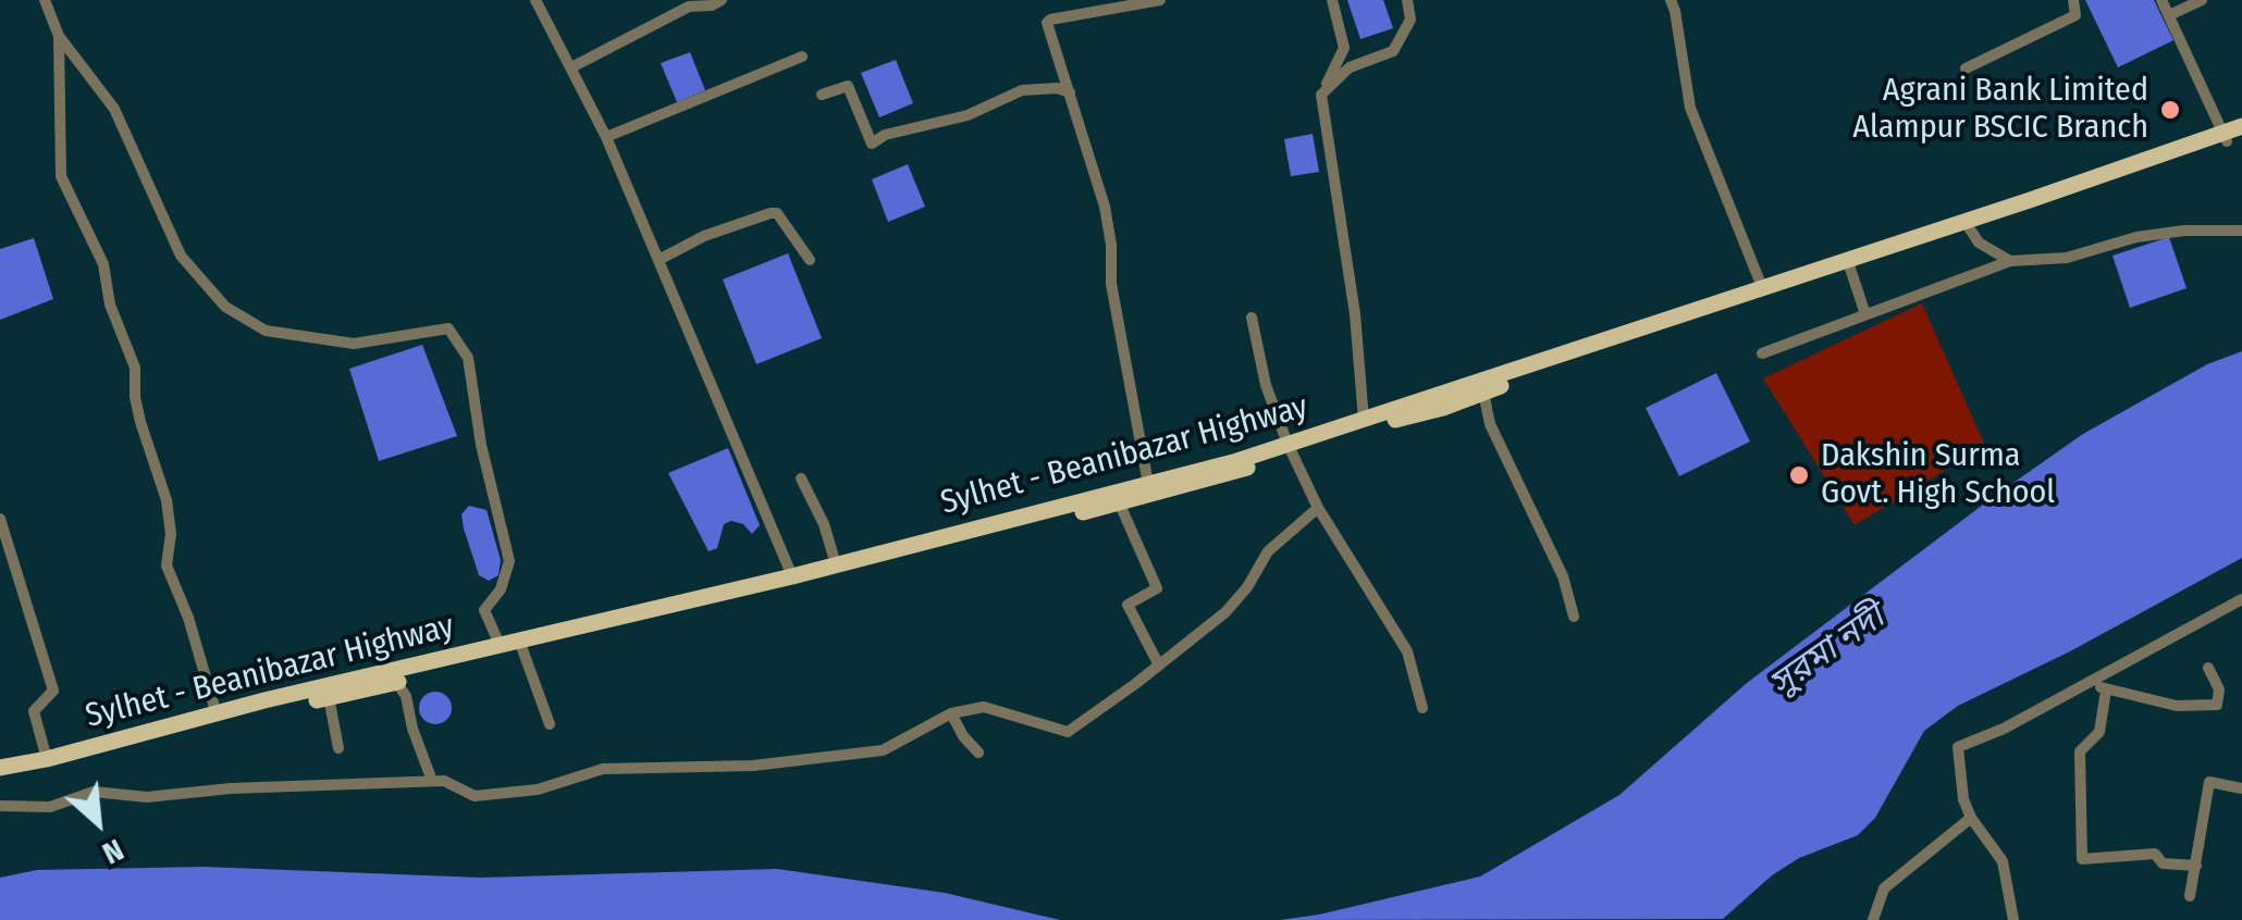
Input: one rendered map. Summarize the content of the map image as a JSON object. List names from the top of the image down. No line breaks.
{"streets":{"main road":["Sylhet - Beanibazar Highway"]},"water":["সুরমা নদী"],"places":["Agrani Bank Limited Alampur BSCIC Branch","Dakshin Surma Govt. High School"],"north":"bottom right"}
